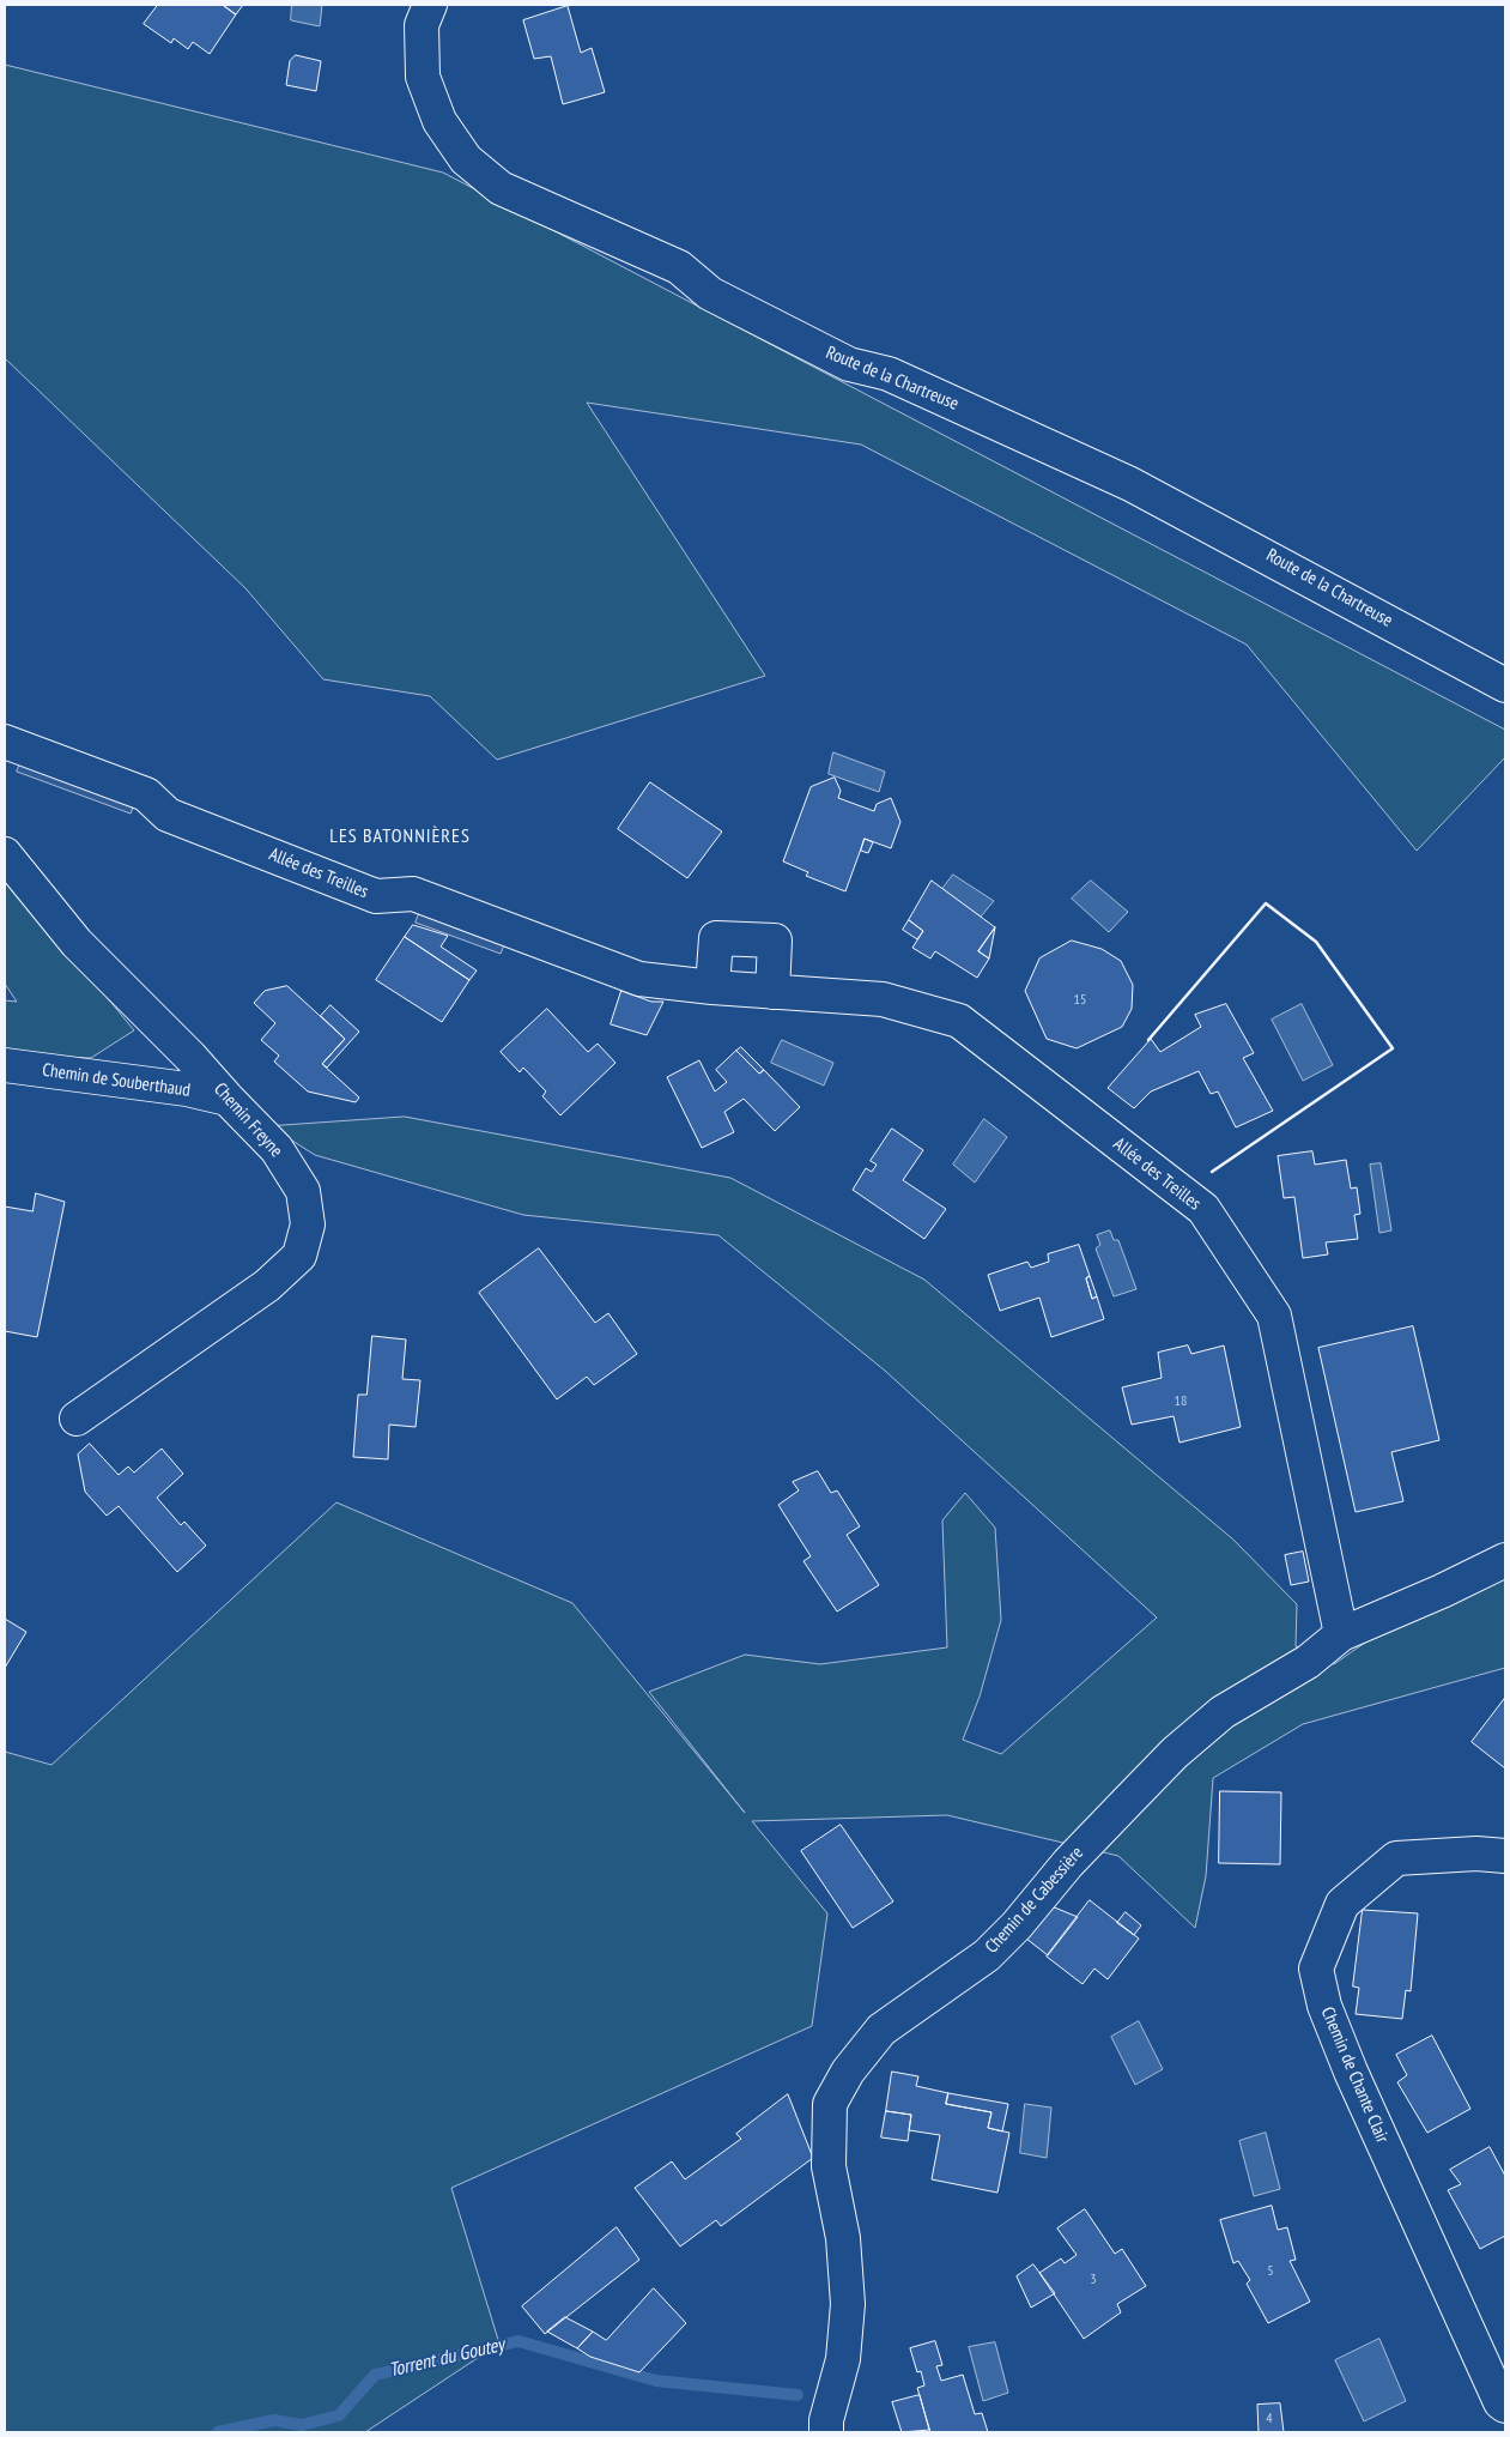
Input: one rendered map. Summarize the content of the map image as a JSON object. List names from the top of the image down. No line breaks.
{"streets":{"street":["Route de la Chartreuse","Allée des Treilles","Chemin de Souberthaud","Chemin Freyne","Chemin de Cabessière","Chemin de Chante Clair"]},"crossings":[["Allée des Treilles","Chemin de Cabessière"],["Chemin de Souberthaud","Chemin Freyne"]],"districts":["LES BATONNIÈRES"],"water":["Torrent du Goutey"],"house_numbers":["15","18","5","3","4"]}
